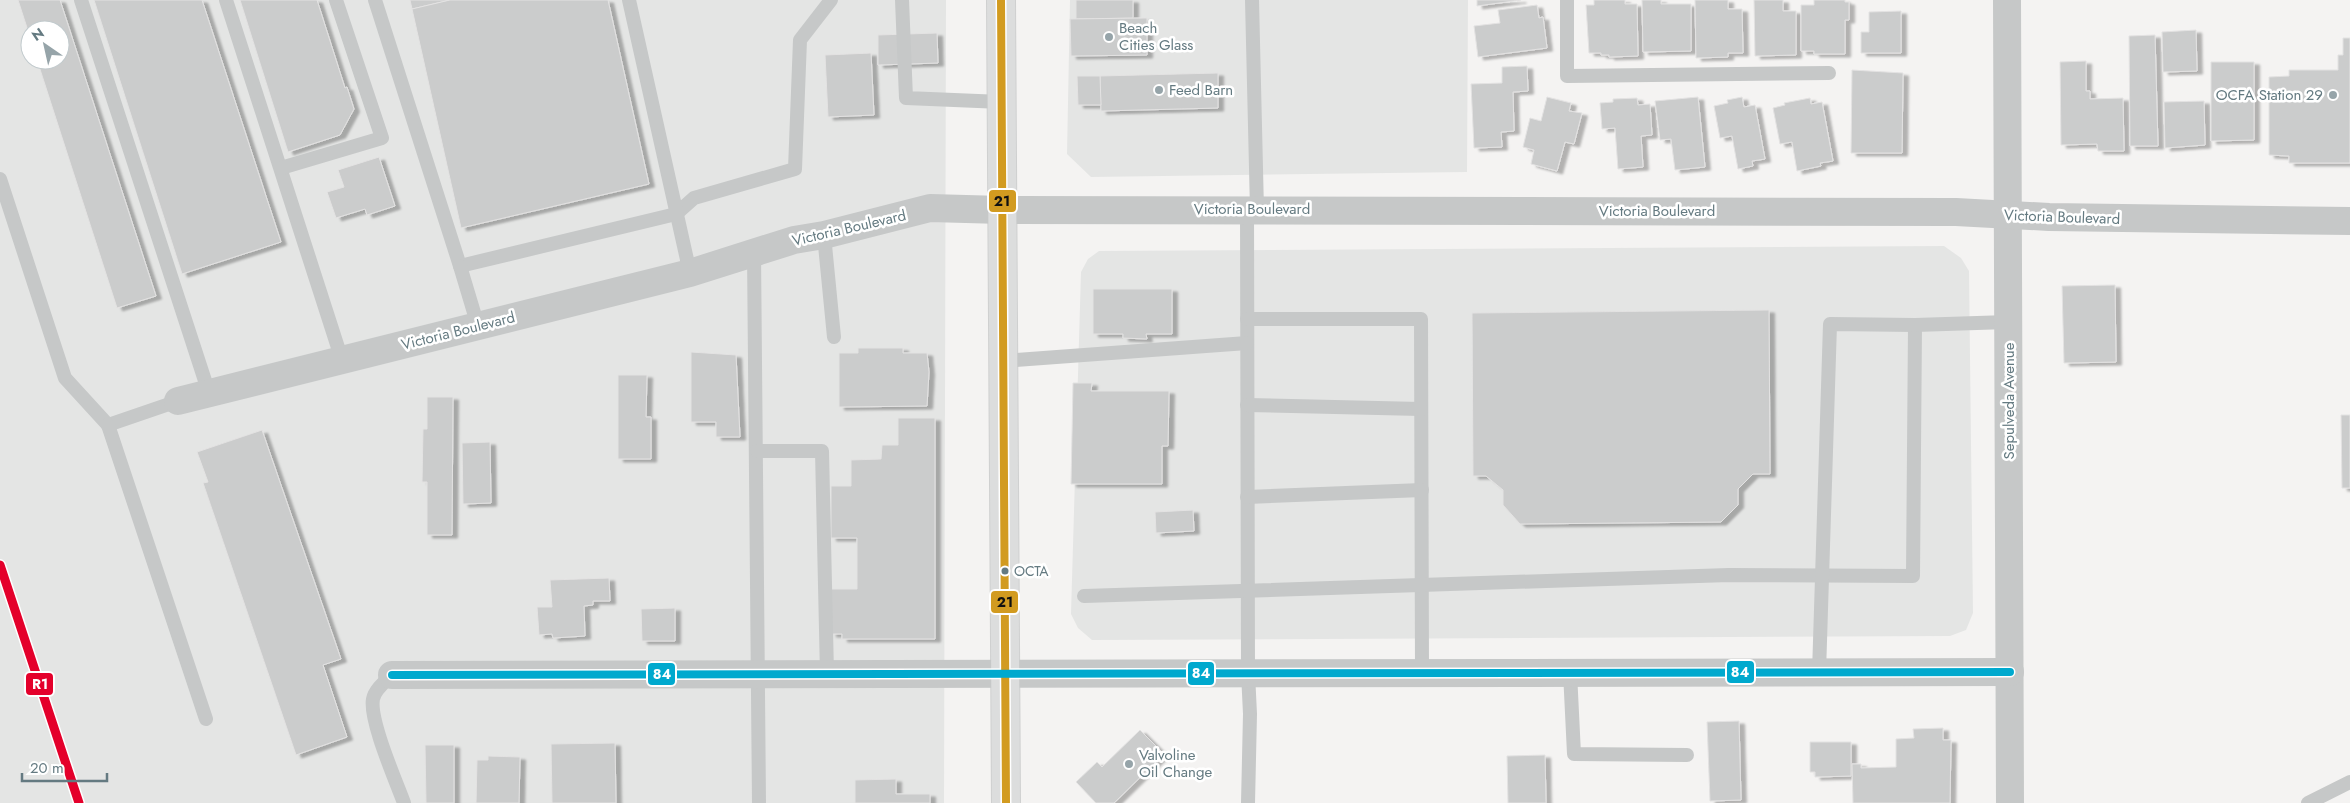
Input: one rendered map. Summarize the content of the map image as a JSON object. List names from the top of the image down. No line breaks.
{"streets":{"street":["Victoria Boulevard","Sepulveda Avenue"]},"crossings":[["Victoria Boulevard","Sepulveda Avenue"]],"places":["Beach Cities Glass","Feed Barn","OCFA Station 29","OCTA","Valvoline Oil Change"],"lines":["transit line 21","transit line R1","transit line 84"],"scale_bar":"20 m","north":"top left"}
